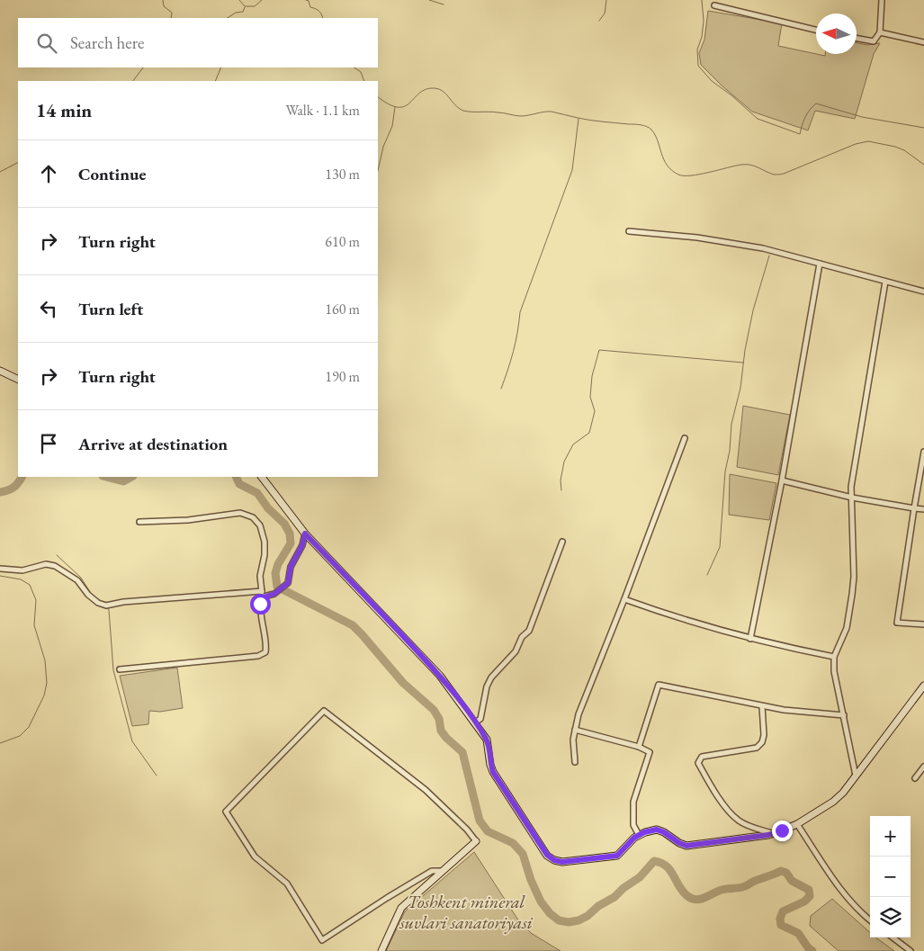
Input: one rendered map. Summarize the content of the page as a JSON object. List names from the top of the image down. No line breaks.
{"parks":["Toshkent mineral suvlari sanatoriyasi"],"north":"left","page":{"search":"Search here","heading":["14 min","Walk · 1.1 km"],"list":[["Continue","130 m"],["Turn right","610 m"],["Turn left","160 m"],["Turn right","190 m"],"Arrive at destination"],"map_buttons":["+","−"]}}
